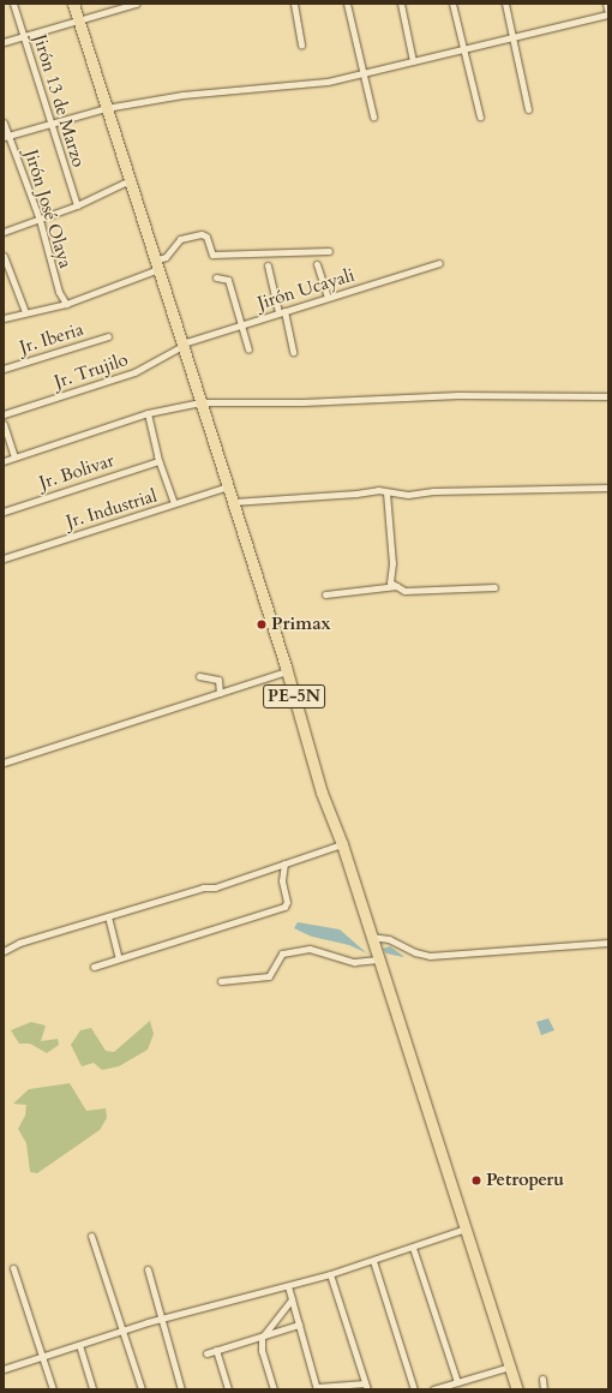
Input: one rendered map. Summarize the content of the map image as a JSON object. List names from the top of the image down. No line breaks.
{"streets":{"highway":["PE-5N"],"street":["Jirón 13 de Marzo","Jirón José Olaya","Jirón Ucayali","Jr. Iberia","Jr. Trujilo","Jr. Bolivar","Jr. Industrial"]},"crossings":[["Jirón Ucayali","Jr. Trujilo"],["Jirón Ucayali","PE-5N"],["Jr. Trujilo","PE-5N"],["Jr. Industrial","PE-5N"]],"places":["Primax","Petroperu"]}
